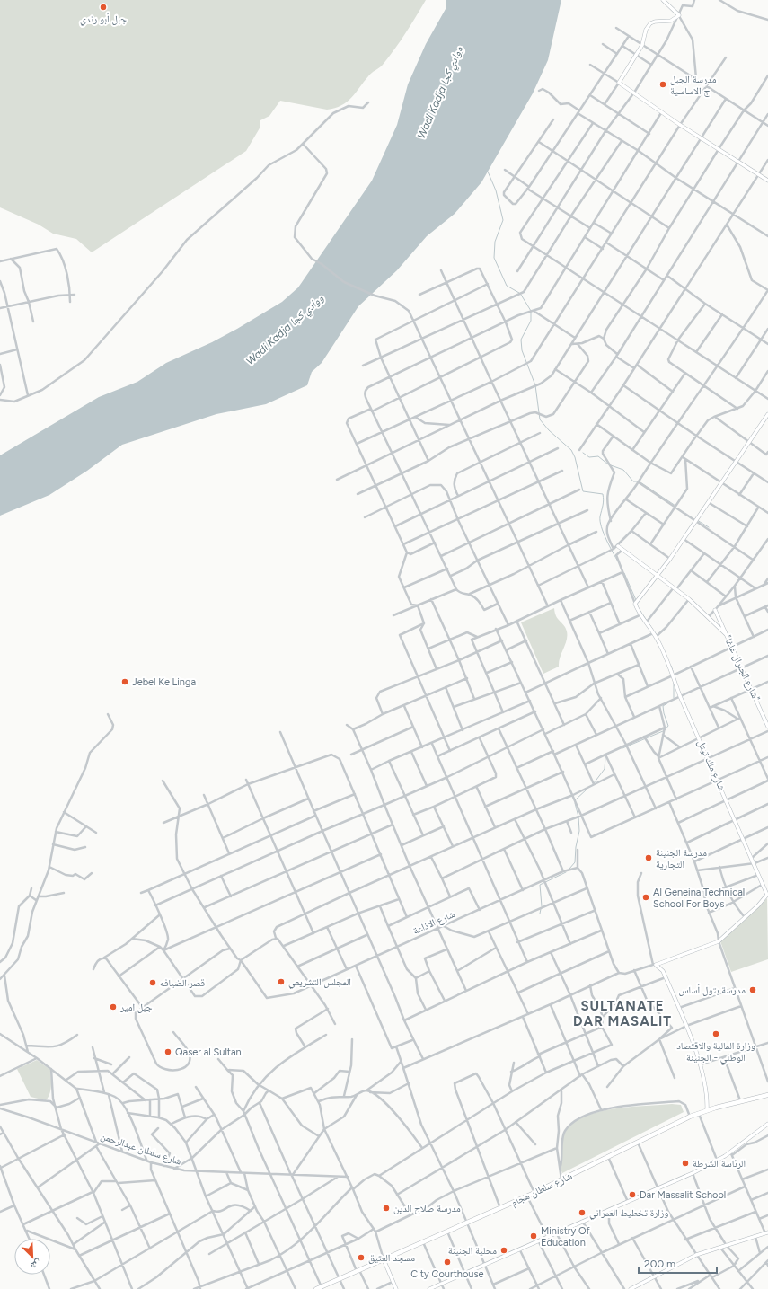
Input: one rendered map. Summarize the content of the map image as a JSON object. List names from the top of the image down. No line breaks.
{"streets":{"highway":["شارع سلطان هجام"],"main road":["\"شارع الجنرال غاغا\"","شارع ملك تيتل"],"street":["شارع الاذاعة","شارع سلطان عبدالرحمن"]},"districts":["SULTANATE DAR MASALIT"],"water":["Wadi Kadja ووادي كجا"],"places":["جبل أبو رندي","مدرسة الجبل ج الاساسية","Jebel Ke Linga","مدرسة الجنينة التجارية","Al Geneina Technical School For Boys","المجلس التشريعي","قصر الضيافه","مدرسة بتول أساس","جبل امير","وزارة المالية والاقتصاد الوطني - الجنينة","Qaser al Sultan","الرئاسة الشرطة","Dar Massalit School","مدرسة صلاح الدين","وزارة تخطيط العمراني","Ministry Of Education","محلية الجنينة","مسجد العتيق","City Courthouse"],"scale_bar":"200 m","north":"bottom right"}
